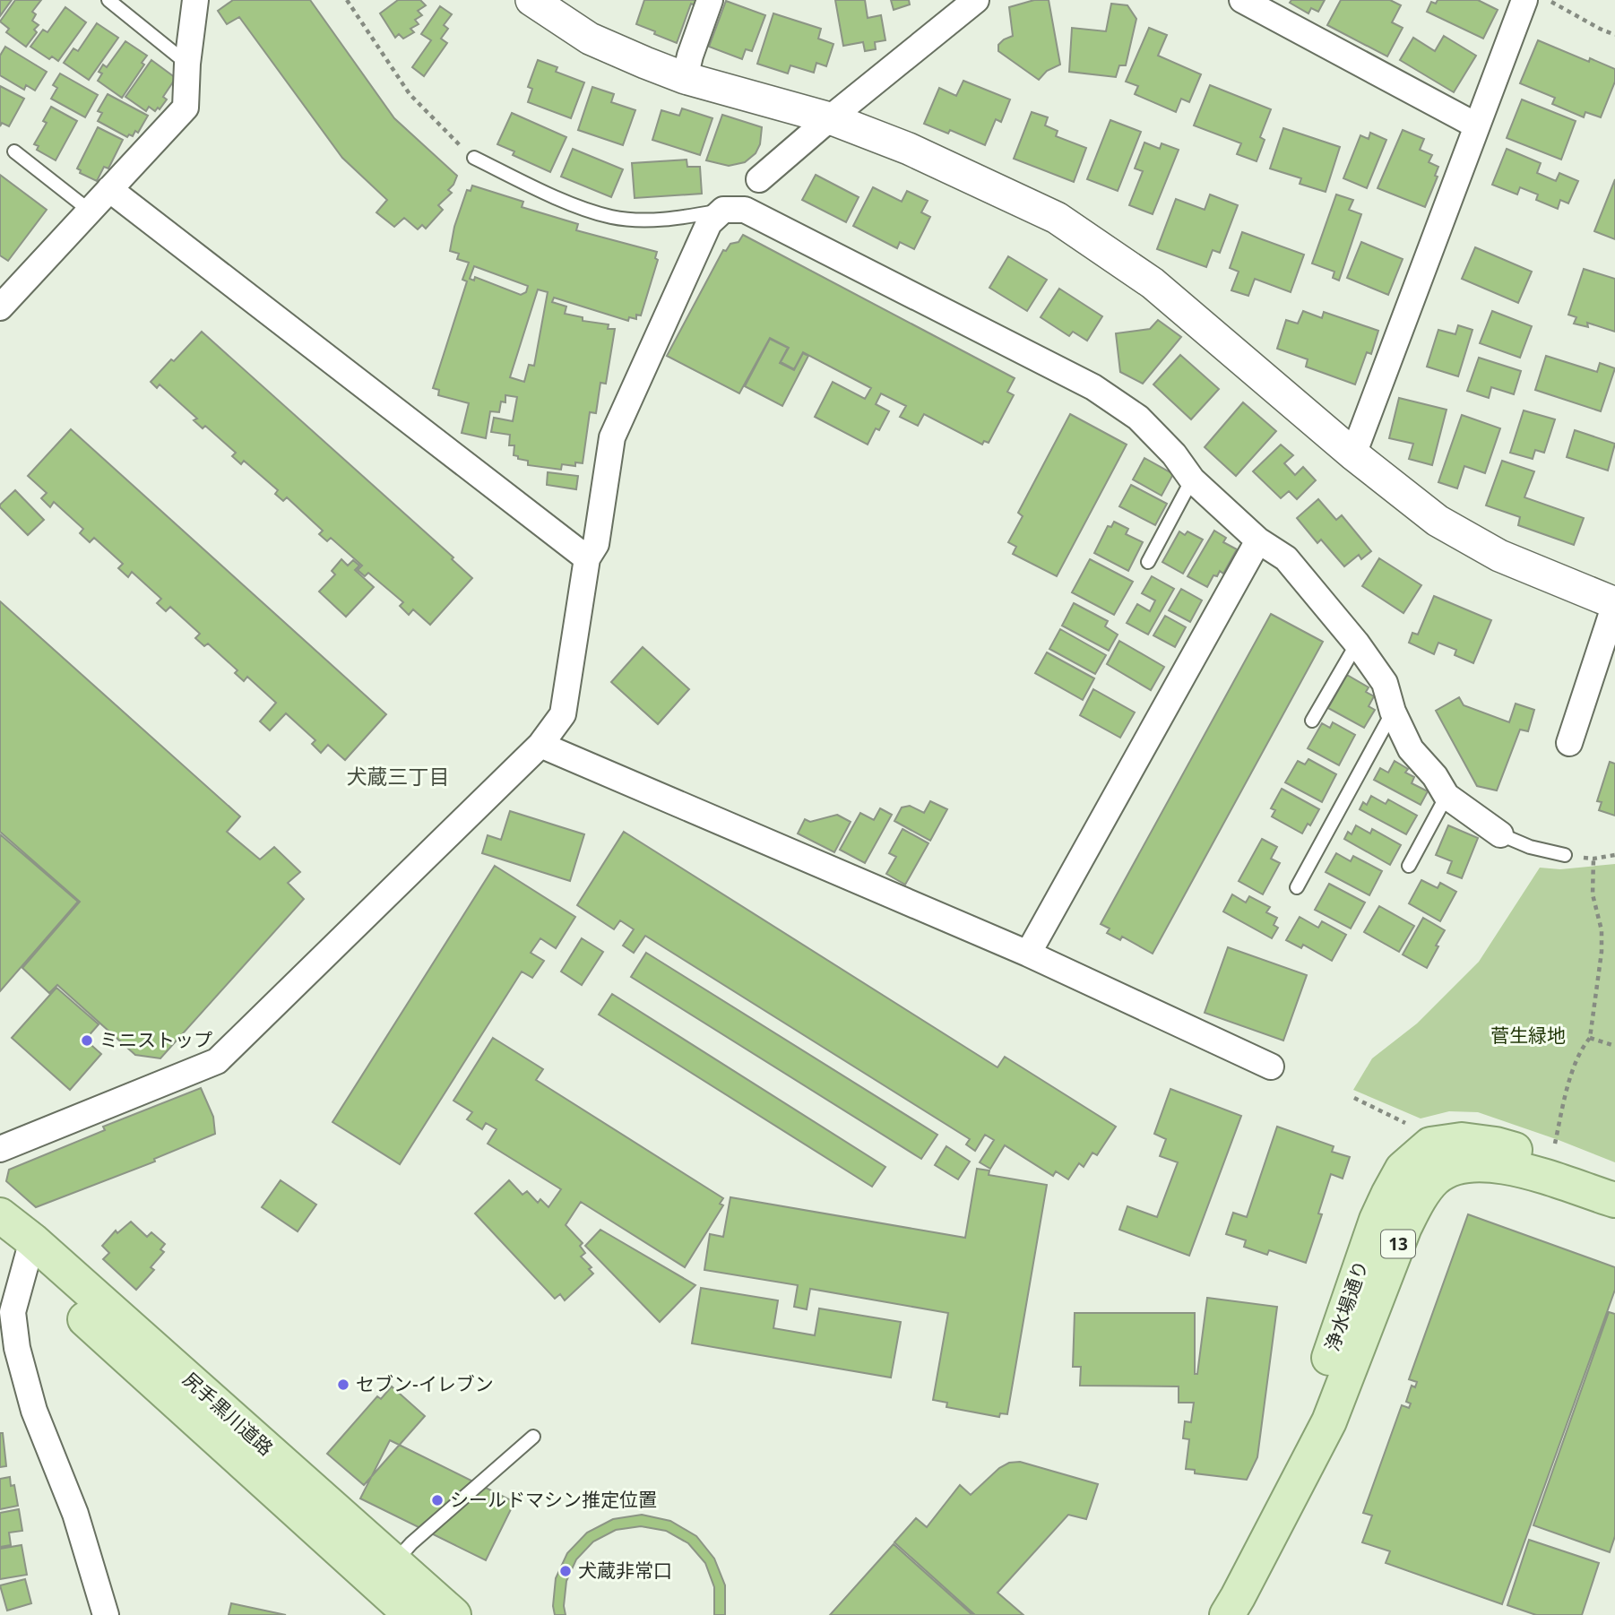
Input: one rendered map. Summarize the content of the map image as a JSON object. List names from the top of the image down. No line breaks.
{"streets":{"main road":["13","浄水場通り","尻手黒川道路"]},"districts":["犬蔵三丁目"],"parks":["菅生緑地"],"places":["ミニストップ","セブン-イレブン","シールドマシン推定位置","犬蔵非常口"]}
